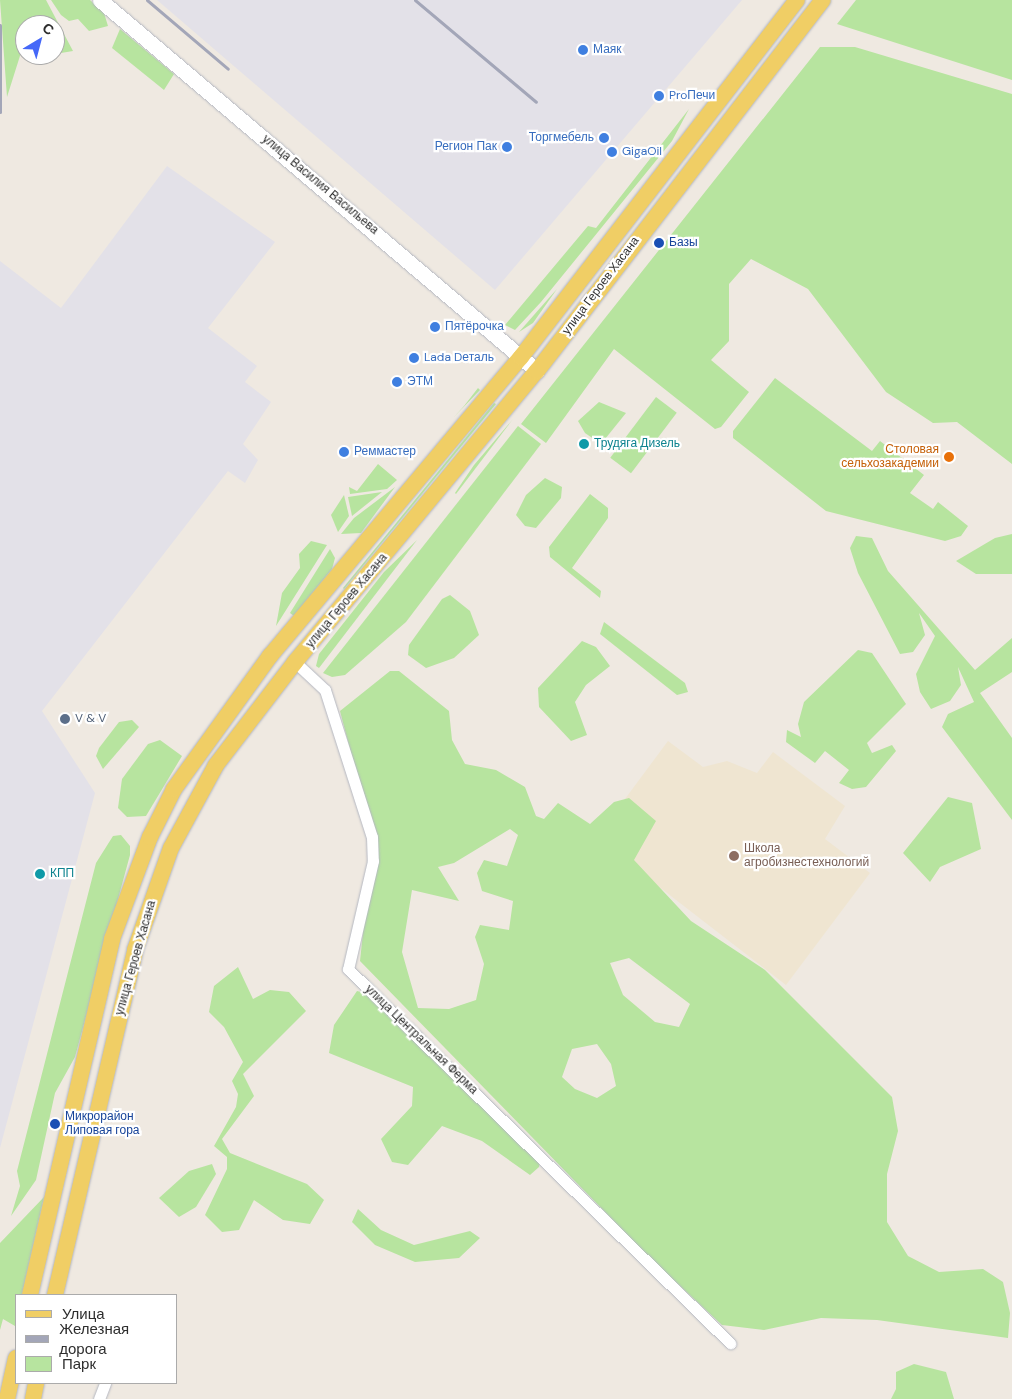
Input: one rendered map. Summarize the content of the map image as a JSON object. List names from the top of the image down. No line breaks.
{"streets":{"main road":["улица Василия Васильева","улица Героев Хасана"],"street":["улица Центральная Ферма"]},"crossings":[["улица Василия Васильева","улица Героев Хасана"],["улица Героев Хасана","улица Центральная Ферма"]],"places":["Маяк","ProПечи","Торгмебель","Регион Пак","GigaOil","Базы","Пятёрочка","Lada Dеталь","ЭТМ","Трудяга Дизель","Реммастер","Столовая сельхозакадемии","V & V","Школа агробизнестехнологий","КПП","Микрорайон Липовая гора"],"legend":["Улица","Железная дорога","Парк"],"north":"top right"}
